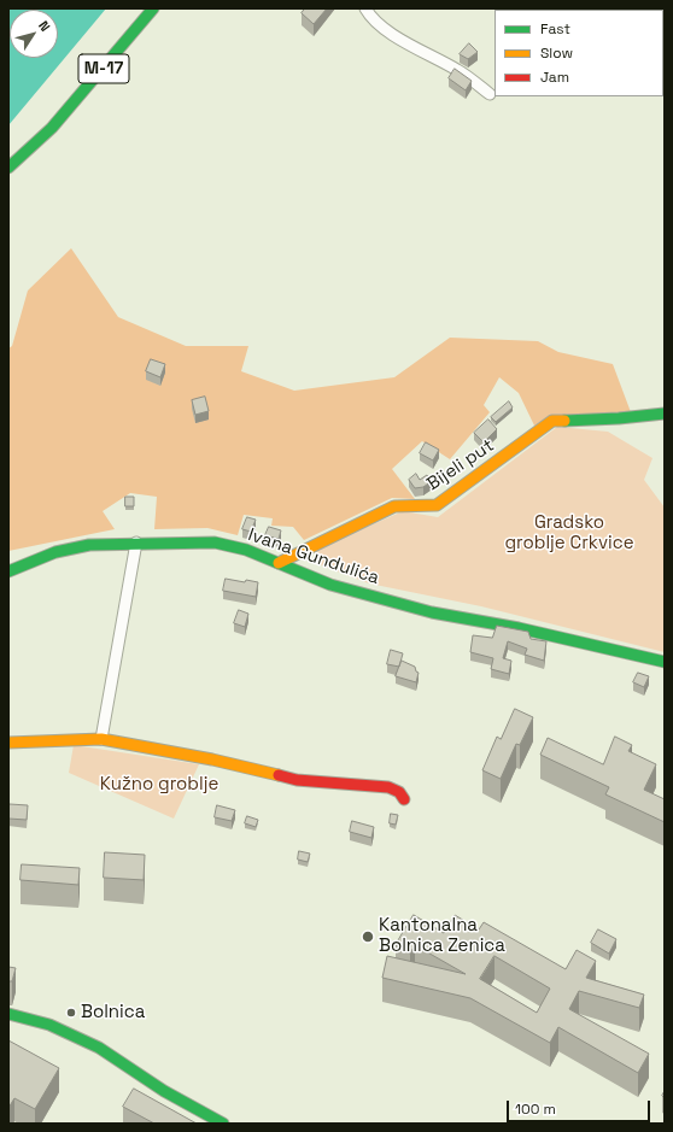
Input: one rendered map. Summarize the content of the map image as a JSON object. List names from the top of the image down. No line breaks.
{"streets":{"main road":["M-17","Bijeli put","Ivana Gundulića"]},"crossings":[["Bijeli put","Ivana Gundulića"]],"parks":["Gradsko groblje Crkvice","Kužno groblje"],"places":["Kantonalna Bolnica Zenica","Bolnica"],"legend":["Fast","Slow","Jam"],"scale_bar":"100 m","north":"top right"}
